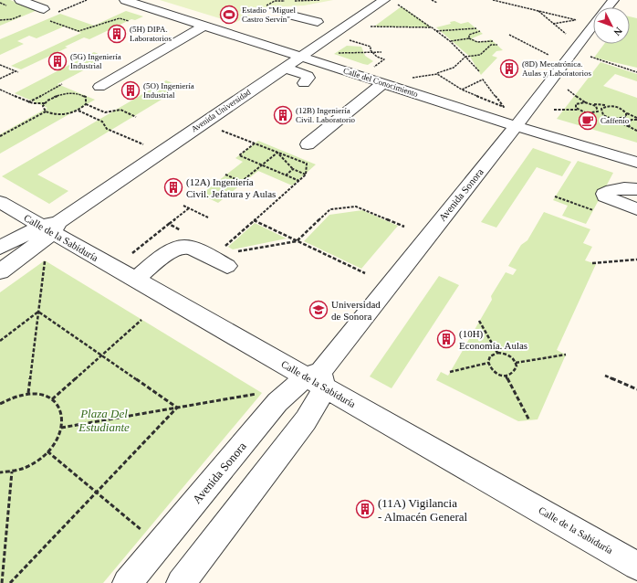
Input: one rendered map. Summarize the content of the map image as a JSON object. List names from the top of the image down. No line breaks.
{"streets":{"lane":["Calle del Conocimiento","Avenida Universidad","Avenida Sonora","Calle de la Sabiduría"]},"crossings":[["Calle del Conocimiento","Avenida Universidad"],["Calle del Conocimiento","Avenida Sonora"],["Avenida Universidad","Calle de la Sabiduría"],["Avenida Sonora","Calle de la Sabiduría"]],"parks":["Plaza Del Estudiante"],"places":{"sports":["Estadio \"Miguel Castro Servín\""],"building":["(5H) DIPA. Laboratorios","(5G) Ingeniería Industrial","(8D) Mecatrónica. Aulas y Laboratorios","(5O) Ingeniería Industrial","(12B) Ingeniería Civil. Laboratorio","(12A) Ingeniería Civil. Jefatura y Aulas","(10H) Economía. Aulas","(11A) Vigilancia - Almacén General"],"cafe":["Caffenio"],"school or university":["Universidad de Sonora"]},"north":"bottom right"}
